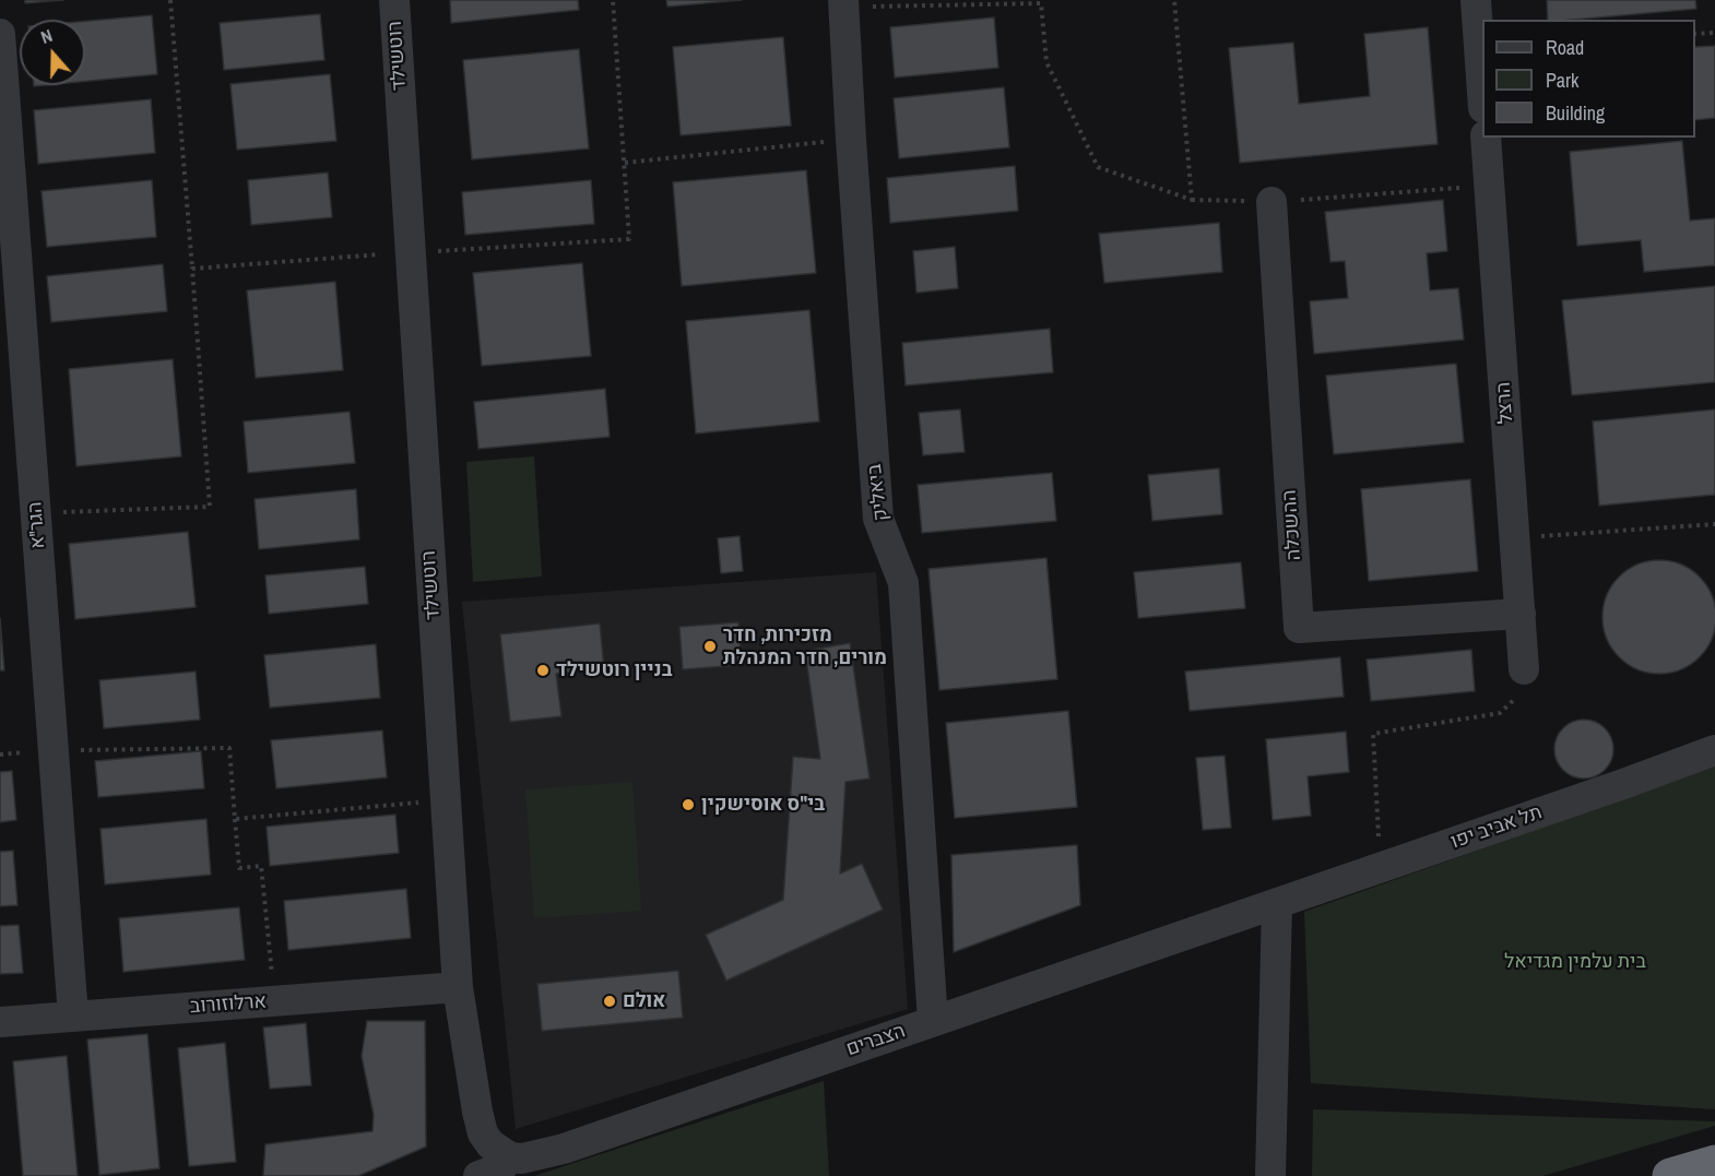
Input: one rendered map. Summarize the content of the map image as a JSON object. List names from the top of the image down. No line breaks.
{"streets":{"street":["רוטשילד","הרצל","ביאליק","הגר\"א","ההשכלה","תל אביב יפו","ארלוזורוב","הצברים"]},"crossings":[["רוטשילד","ארלוזורוב"],["רוטשילד","הצברים"],["הרצל","ההשכלה"],["ביאליק","הצברים"],["הגר\"א","ארלוזורוב"],["תל אביב יפו","הצברים"]],"parks":["בית עלמין מגדיאל"],"places":["מזכירות, חדר מורים, חדר המנהלת","בניין רוטשילד","בי\"ס אוסישקין","אולם"],"legend":["Road","Park","Building"],"north":"top"}
